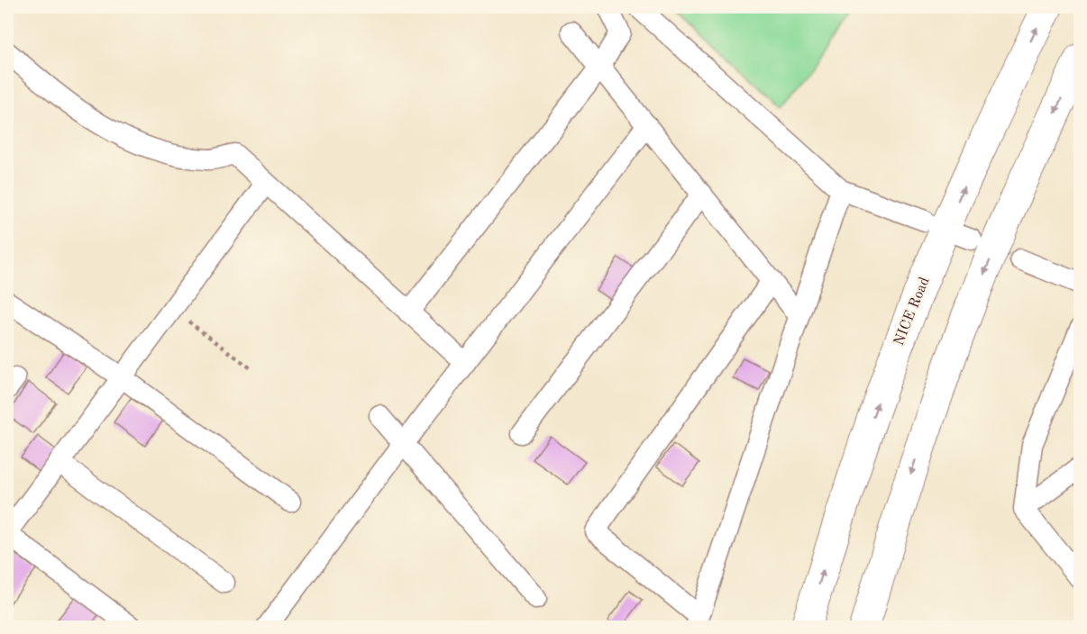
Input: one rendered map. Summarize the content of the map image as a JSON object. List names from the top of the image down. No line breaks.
{"streets":{"highway":["NICE Road"]}}
